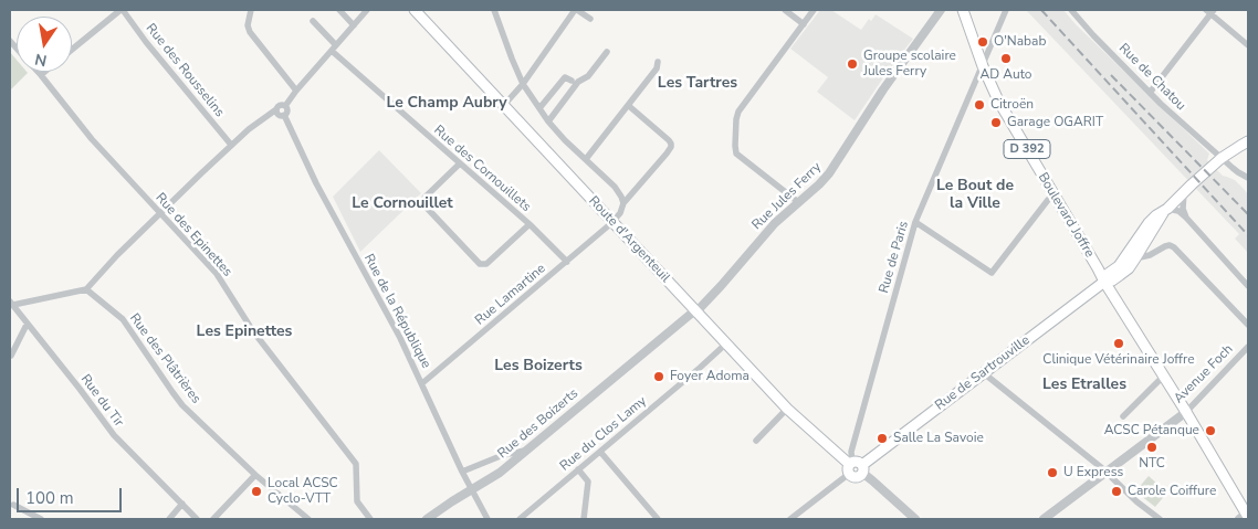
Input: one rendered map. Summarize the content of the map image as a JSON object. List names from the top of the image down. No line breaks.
{"streets":{"main road":["D 392","Boulevard Joffre","Route d'Argenteuil","Rue de Sartrouville"],"street":["Rue des Rousselins","Rue de Chatou","Rue des Cornouillets","Rue Jules Ferry","Rue des Epinettes","Rue de Paris","Rue Lamartine","Rue de la République","Rue des Plâtrières","Avenue Foch","Rue du Tir","Rue des Boizerts","Rue du Clos Lamy"]},"crossings":[["Rue des Rousselins","Rue des Epinettes"],["D 392","Boulevard Joffre"],["D 392","Avenue Foch"],["Rue des Cornouillets","Rue Lamartine"],["Rue Jules Ferry","Route d'Argenteuil"],["Rue Jules Ferry","Rue des Boizerts"],["Boulevard Joffre","Rue de Paris"],["Boulevard Joffre","Rue de Sartrouville"],["Boulevard Joffre","Avenue Foch"],["Route d'Argenteuil","Rue de Paris"],["Route d'Argenteuil","Rue Lamartine"],["Route d'Argenteuil","Rue de Sartrouville"],["Route d'Argenteuil","Rue des Boizerts"],["Route d'Argenteuil","Rue du Clos Lamy"],["Rue de Paris","Rue de Sartrouville"],["Rue Lamartine","Rue de la République"],["Rue de la République","Rue des Boizerts"]],"districts":["Les Tartres","Le Champ Aubry","Le Bout de la Ville","Le Cornouillet","Les Epinettes","Les Boizerts","Les Etralles"],"places":["O'Nabab","AD Auto","Groupe scolaire Jules Ferry","Citroën","Garage OGARIT","Clinique Vétérinaire Joffre","Foyer Adoma","ACSC Pétanque","Salle La Savoie","NTC","U Express","Local ACSC Cyclo-VTT","Carole Coiffure"],"scale_bar":"100 m","north":"bottom"}
